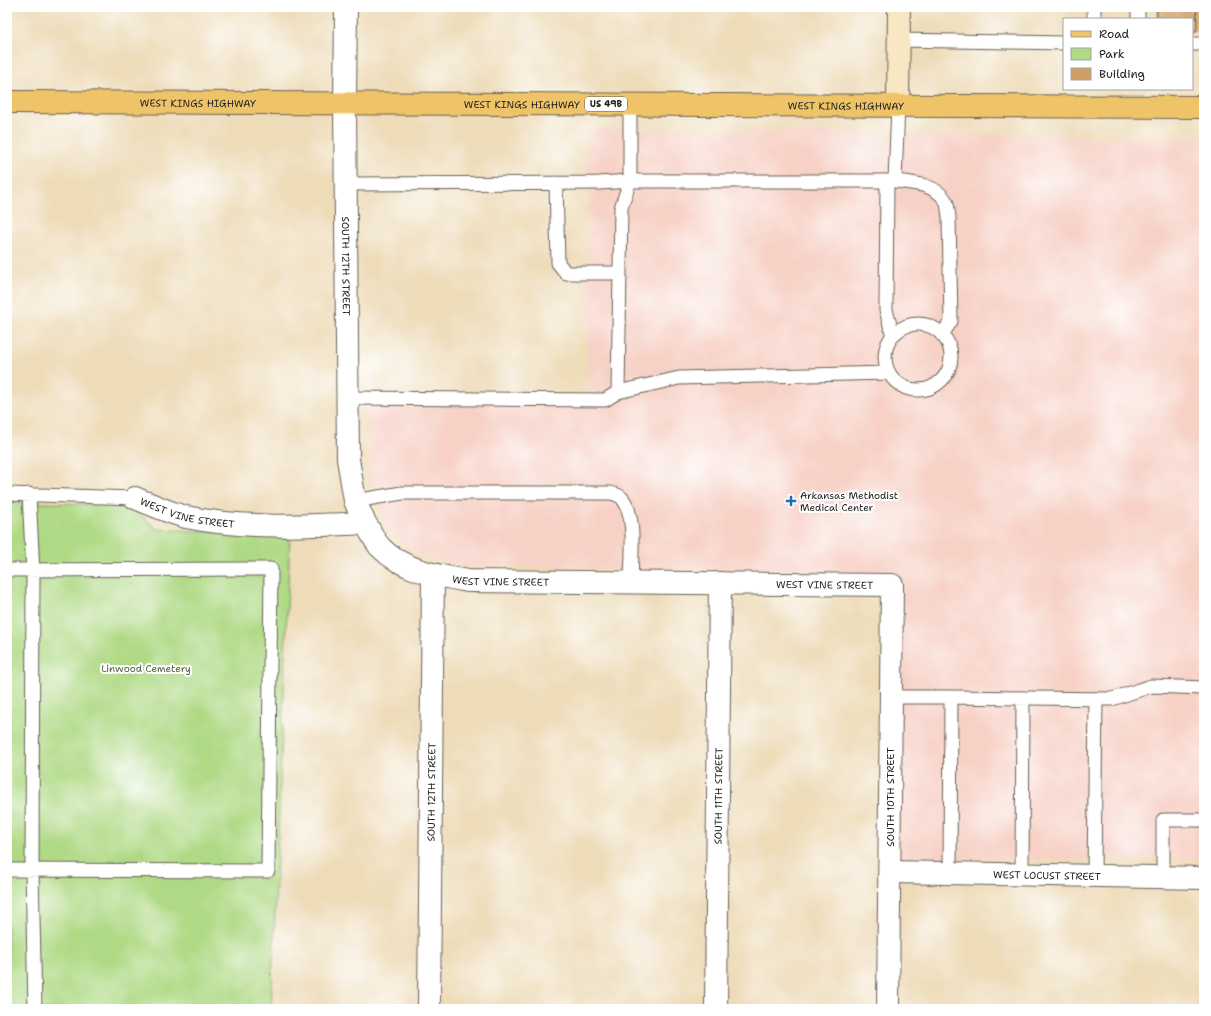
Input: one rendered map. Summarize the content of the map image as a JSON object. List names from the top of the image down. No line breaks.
{"streets":{"main road":["WEST KINGS HIGHWAY","US 49B"],"street":["SOUTH 12TH STREET","WEST VINE STREET","SOUTH 11TH STREET","SOUTH 10TH STREET","WEST LOCUST STREET"]},"crossings":[["WEST KINGS HIGHWAY","SOUTH 12TH STREET"],["SOUTH 12TH STREET","WEST VINE STREET"],["WEST VINE STREET","SOUTH 11TH STREET"],["WEST VINE STREET","SOUTH 10TH STREET"],["SOUTH 10TH STREET","WEST LOCUST STREET"]],"parks":["Linwood Cemetery"],"places":{"health":["Arkansas Methodist Medical Center"]},"legend":["Road","Park","Building"]}
